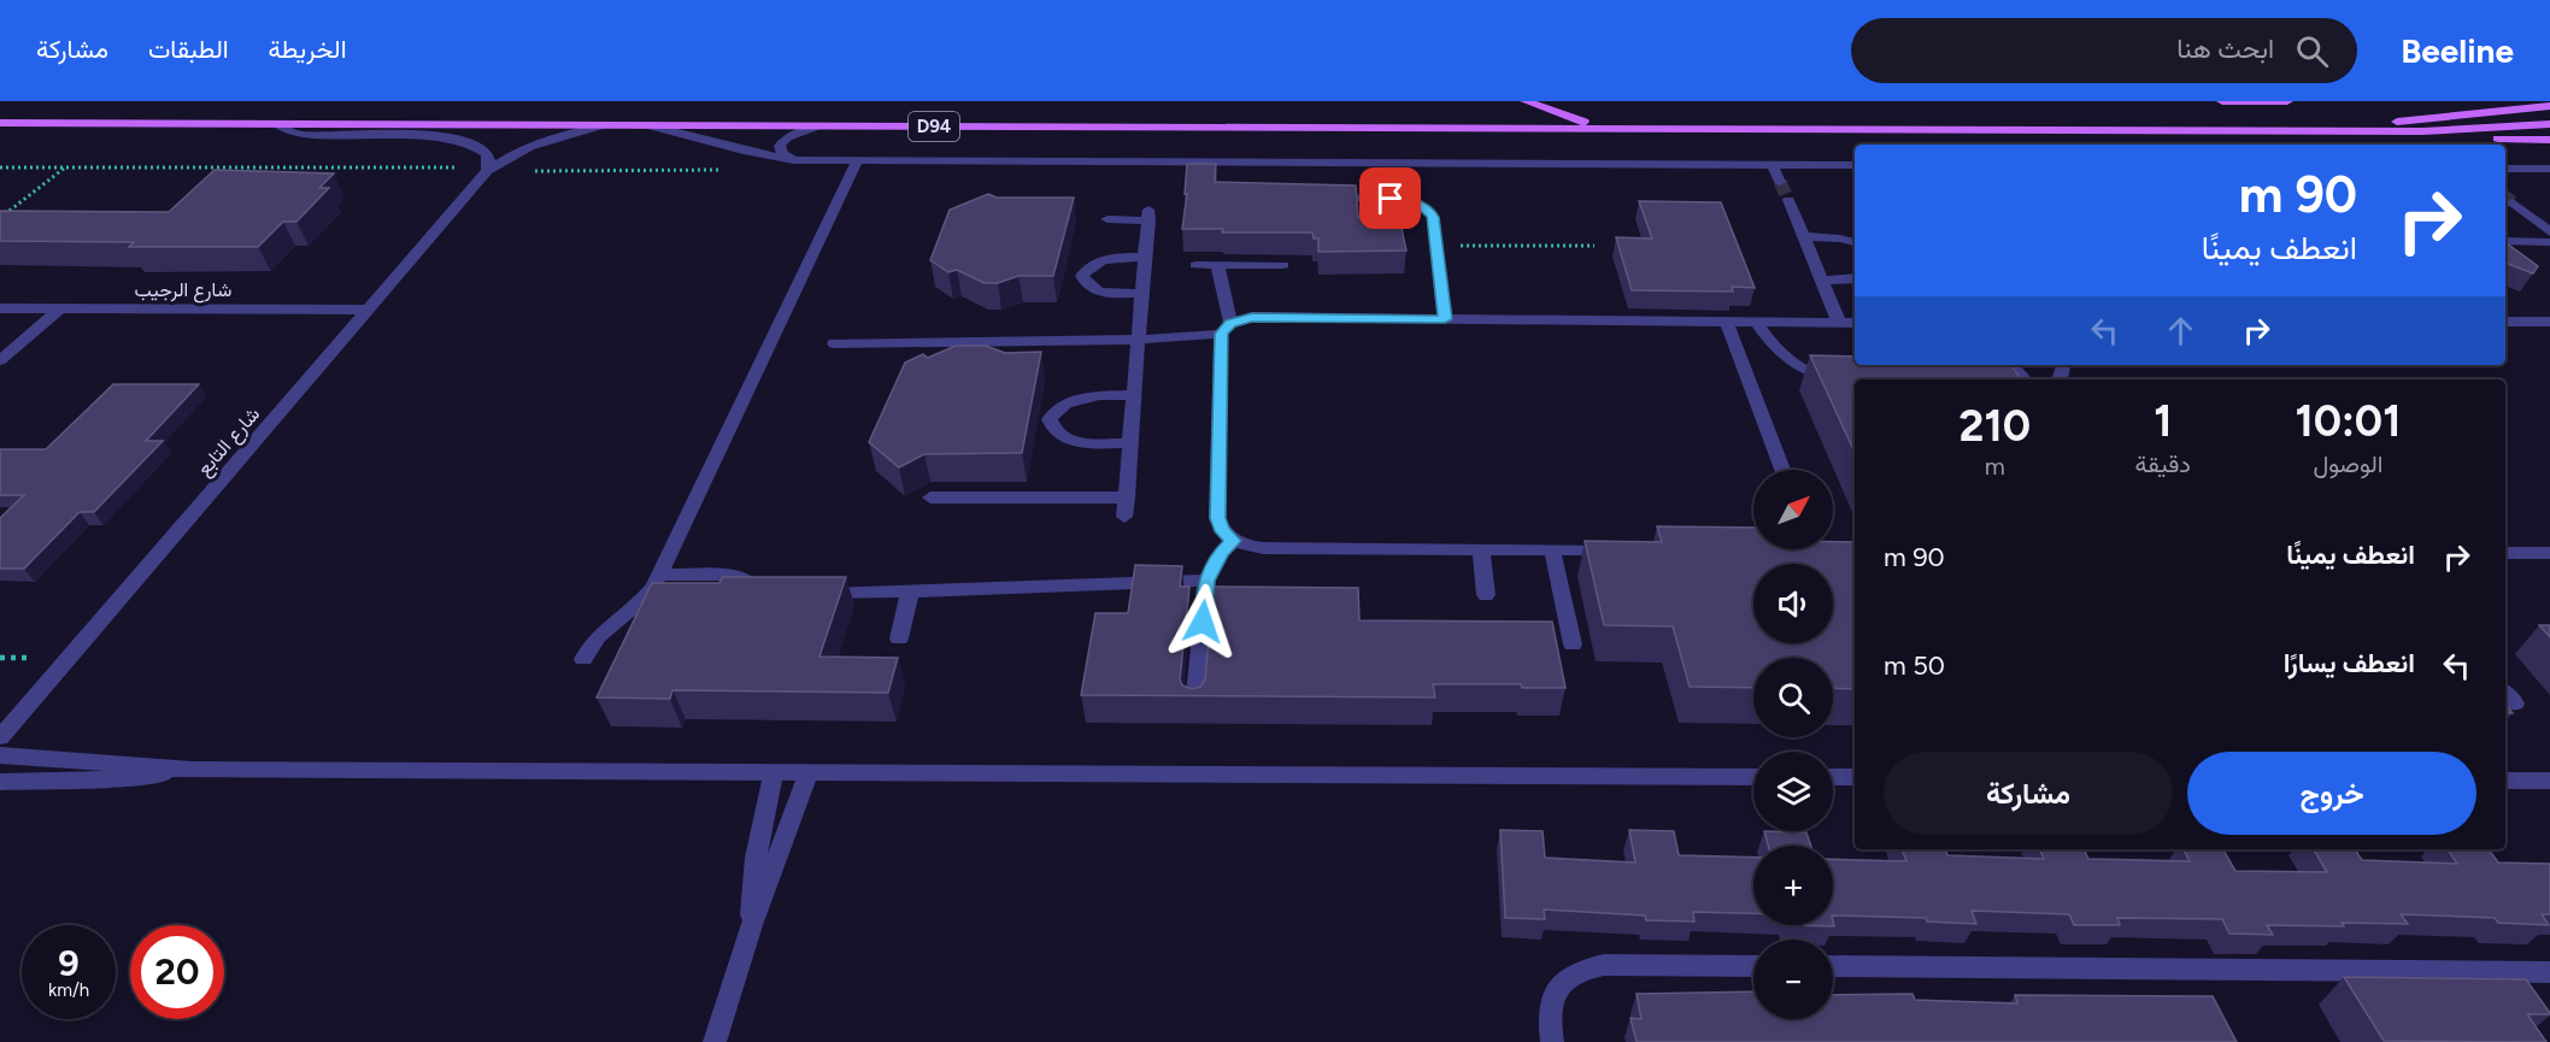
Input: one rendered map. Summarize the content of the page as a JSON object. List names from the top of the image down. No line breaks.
{"streets":{"main road":["D94"],"street":["شارع الرجيب","شارع التابع"]},"crossings":[["D94","شارع التابع"],["شارع الرجيب","شارع التابع"]],"north":"top right","page":{"header":"Beeline","search":"ابحث هنا","nav":["الخريطة","الطبقات","مشاركة"],"turn":["90 m","انعطف يمينًا"],"eta":["10:01","الوصول","1","دقيقة","210","m"],"map_buttons":["+","−"],"list":[{"name":"انعطف يمينًا","value":"90 m"},{"name":"انعطف يسارًا","value":"50 m"}],"buttons":["خروج","مشاركة"],"speed":"9 km/h","limit":"20"}}
